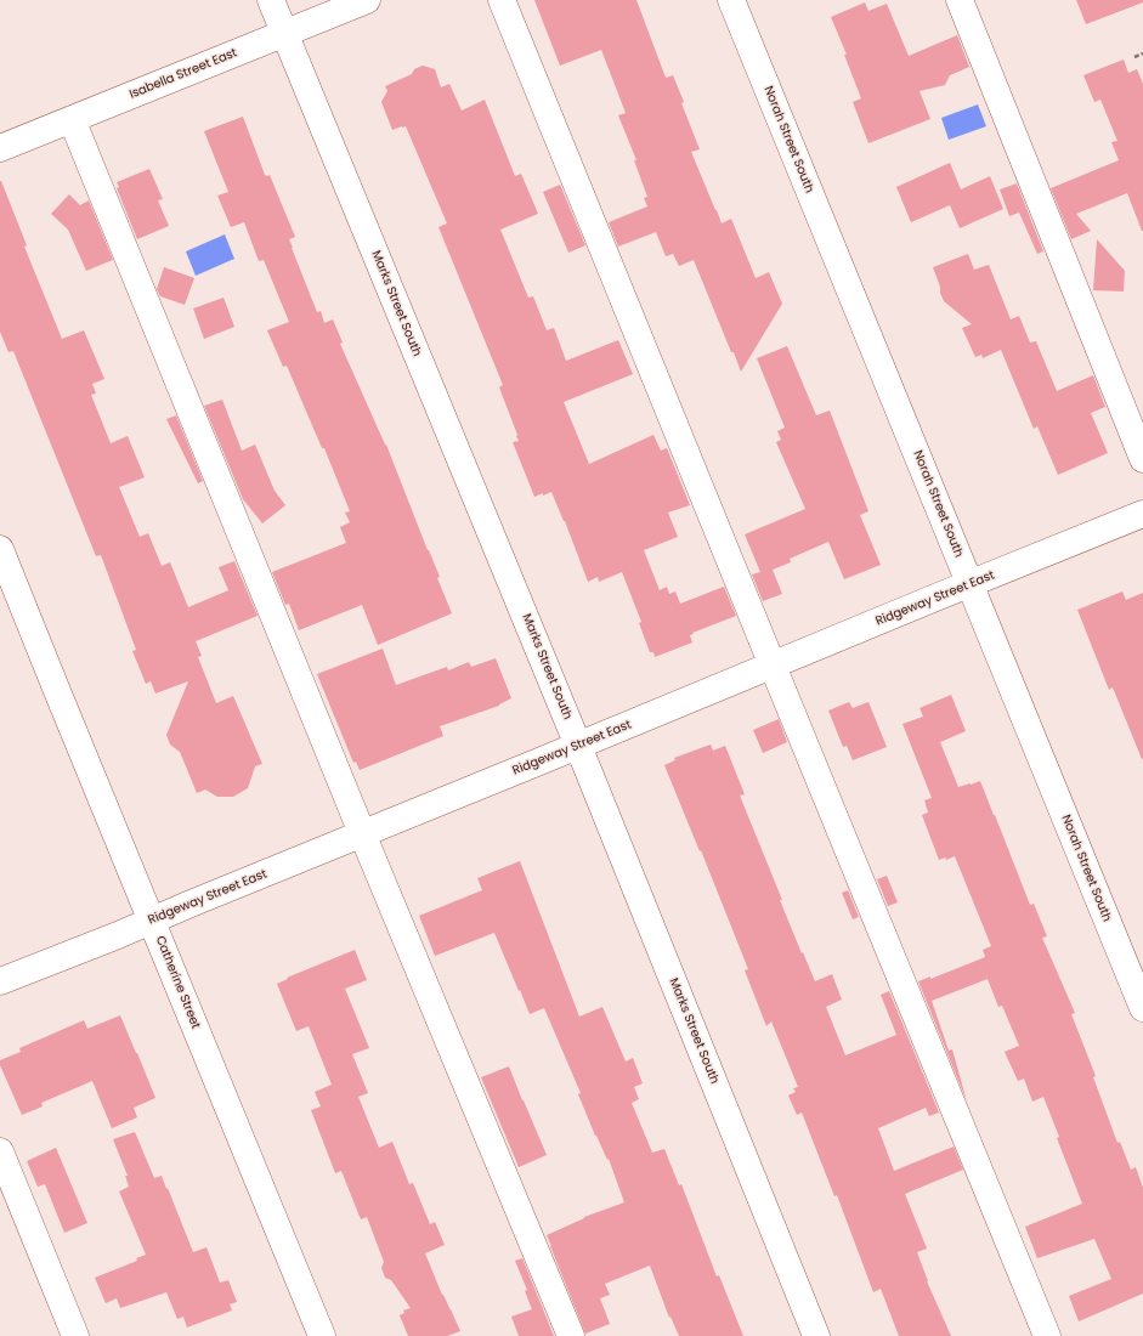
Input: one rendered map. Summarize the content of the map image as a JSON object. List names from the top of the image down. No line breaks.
{"streets":{"street":["Isabella Street East","Norah Street South","Marks Street South","Ridgeway Street East","Catherine Street"]},"crossings":[["Isabella Street East","Marks Street South"],["Norah Street South","Ridgeway Street East"],["Marks Street South","Ridgeway Street East"],["Ridgeway Street East","Catherine Street"]]}
